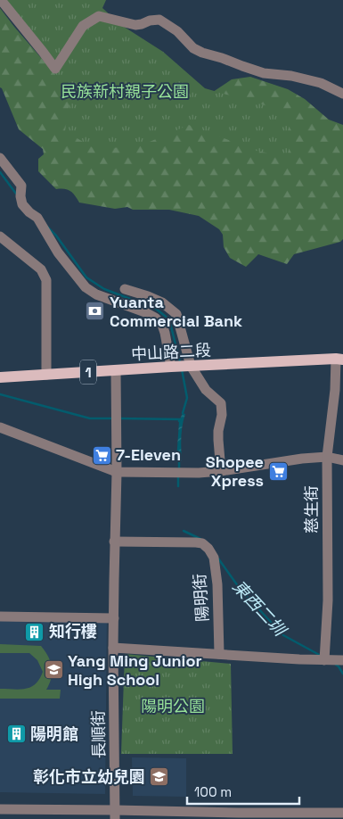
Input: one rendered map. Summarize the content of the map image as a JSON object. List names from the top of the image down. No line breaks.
{"streets":{"main road":["中山路二段","1"],"street":["慈生街","陽明街","長順街"]},"crossings":[["中山路二段","慈生街"],["中山路二段","長順街"],["陽明街","長順街"]],"water":["東西二圳"],"parks":["民族新村親子公園","陽明公園"],"places":{"bank":["Yuanta Commercial Bank"],"supermarket":["7-Eleven","Shopee Xpress"],"building":["知行樓","陽明館"],"school or university":["Yang Ming Junior High School","彰化市立幼兒園"]},"scale_bar":"100 m"}
